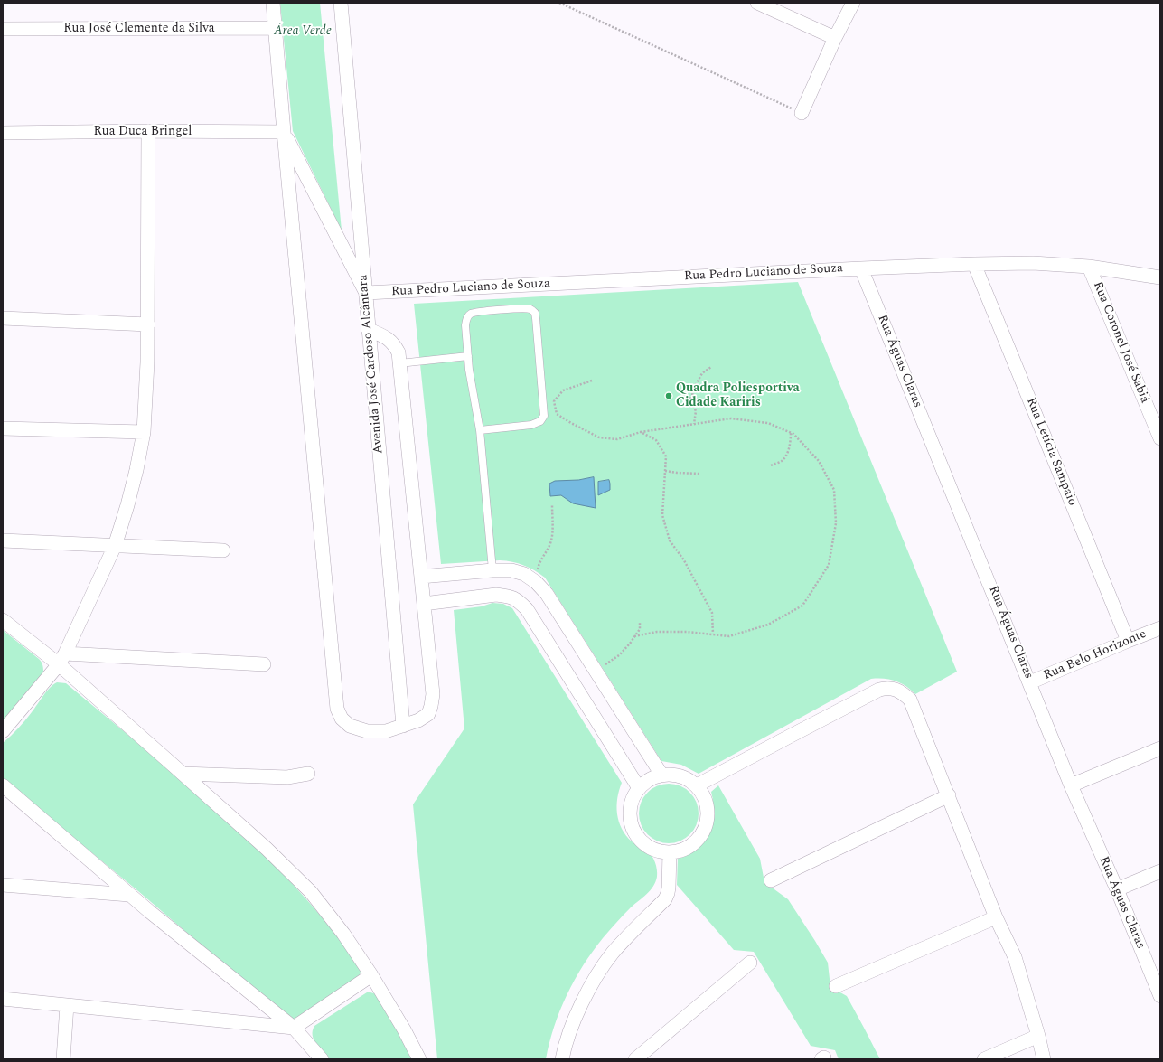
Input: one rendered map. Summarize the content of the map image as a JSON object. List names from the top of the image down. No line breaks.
{"streets":{"street":["Rua José Clemente da Silva","Rua Duca Bringel","Rua Pedro Luciano de Souza","Rua Coronel José Sabiá","Rua Águas Claras","Avenida José Cardoso Alcântara","Rua Letícia Sampaio","Rua Belo Horizonte"]},"crossings":[["Rua Pedro Luciano de Souza","Rua Coronel José Sabiá"],["Rua Pedro Luciano de Souza","Rua Águas Claras"],["Rua Pedro Luciano de Souza","Avenida José Cardoso Alcântara"],["Rua Pedro Luciano de Souza","Rua Letícia Sampaio"],["Rua Águas Claras","Rua Belo Horizonte"],["Rua Letícia Sampaio","Rua Belo Horizonte"]],"parks":["Área Verde"],"places":["Quadra Poliesportiva Cidade Kariris"]}
